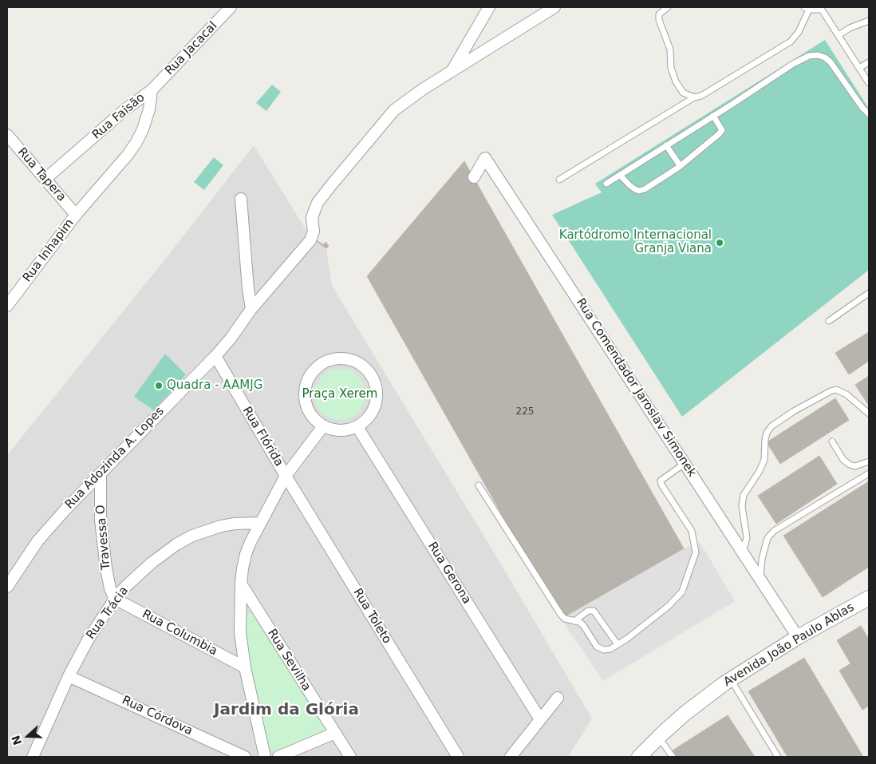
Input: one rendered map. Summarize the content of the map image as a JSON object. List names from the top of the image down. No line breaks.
{"streets":{"street":["Rua Jacacal","Rua Faisão","Rua Tapera","Rua Inhapim","Rua Comendador Jaroslav Simonek","Rua Flórida","Rua Adozinda A. Lopes","Travessa O","Rua Gerona","Rua Trácia","Rua Toleto","Rua Columbia","Avenida João Paulo Ablas","Rua Sevilha","Rua Córdova"]},"crossings":[["Rua Jacacal","Rua Faisão"],["Rua Faisão","Rua Tapera"],["Rua Faisão","Rua Inhapim"],["Rua Tapera","Rua Inhapim"],["Rua Comendador Jaroslav Simonek","Avenida João Paulo Ablas"],["Rua Flórida","Rua Adozinda A. Lopes"],["Rua Flórida","Rua Toleto"],["Rua Adozinda A. Lopes","Travessa O"],["Travessa O","Rua Trácia"],["Travessa O","Rua Columbia"],["Rua Trácia","Rua Columbia"],["Rua Trácia","Rua Córdova"]],"districts":["Jardim da Glória"],"parks":["Praça Xerem"],"places":["Kartódromo Internacional Granja Viana","Quadra - AAMJG"],"house_numbers":["225"],"north":"left"}
